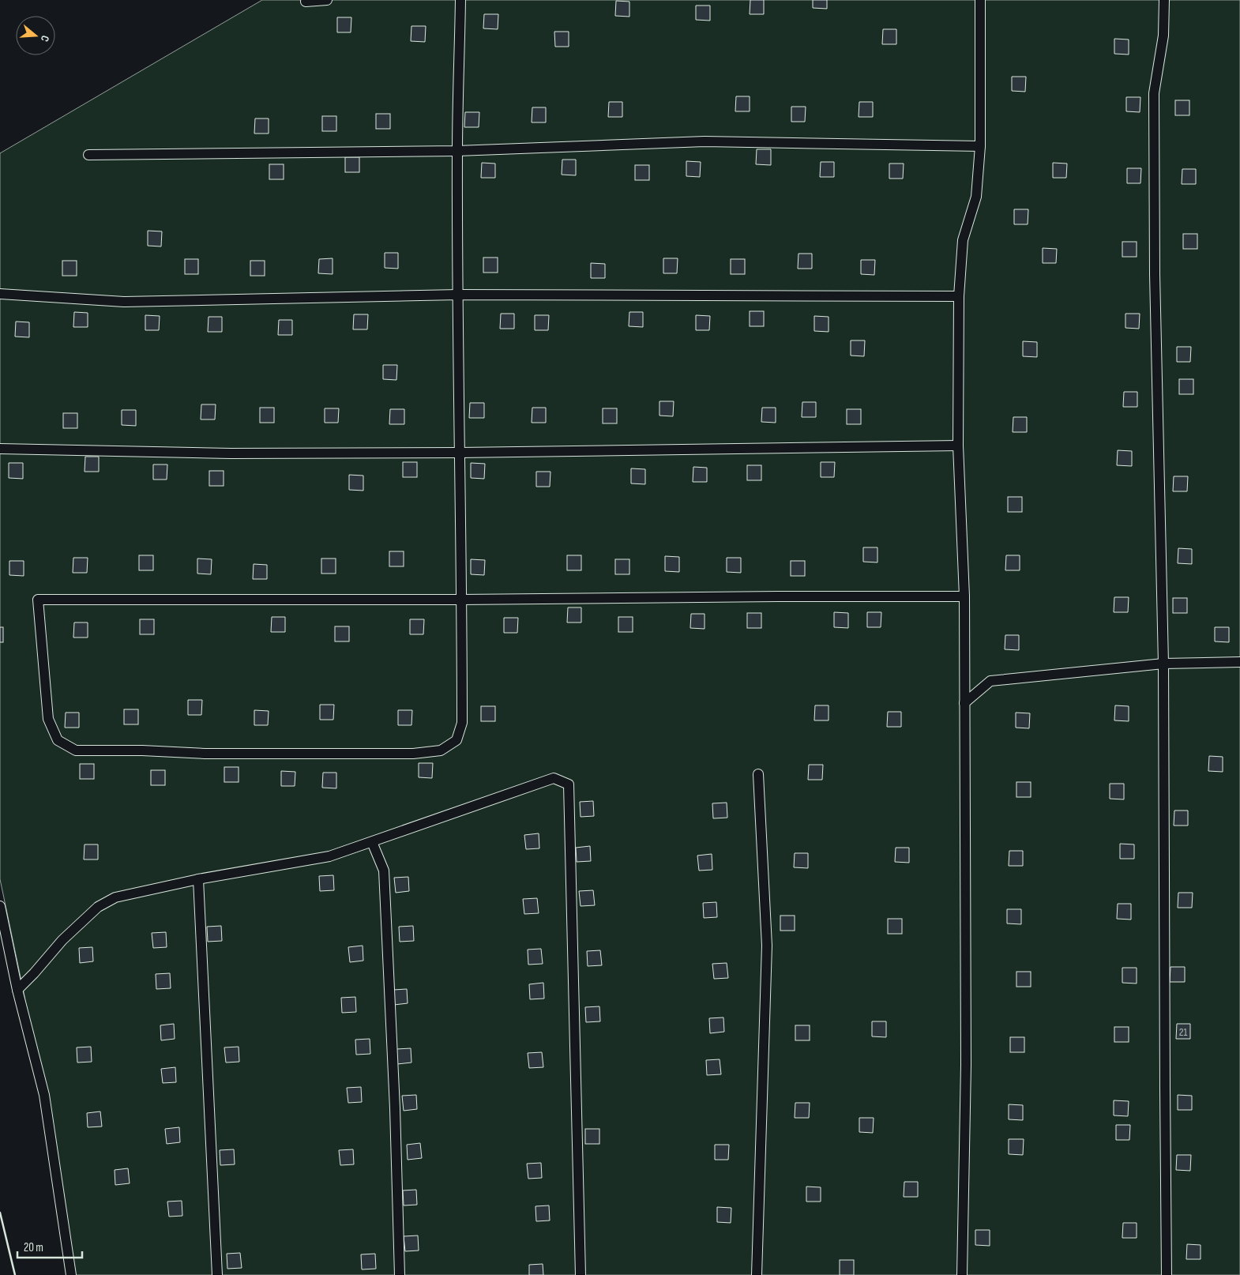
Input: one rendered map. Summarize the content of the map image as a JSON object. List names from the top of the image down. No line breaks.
{"house_numbers":["21"],"scale_bar":"20 m","north":"right"}
